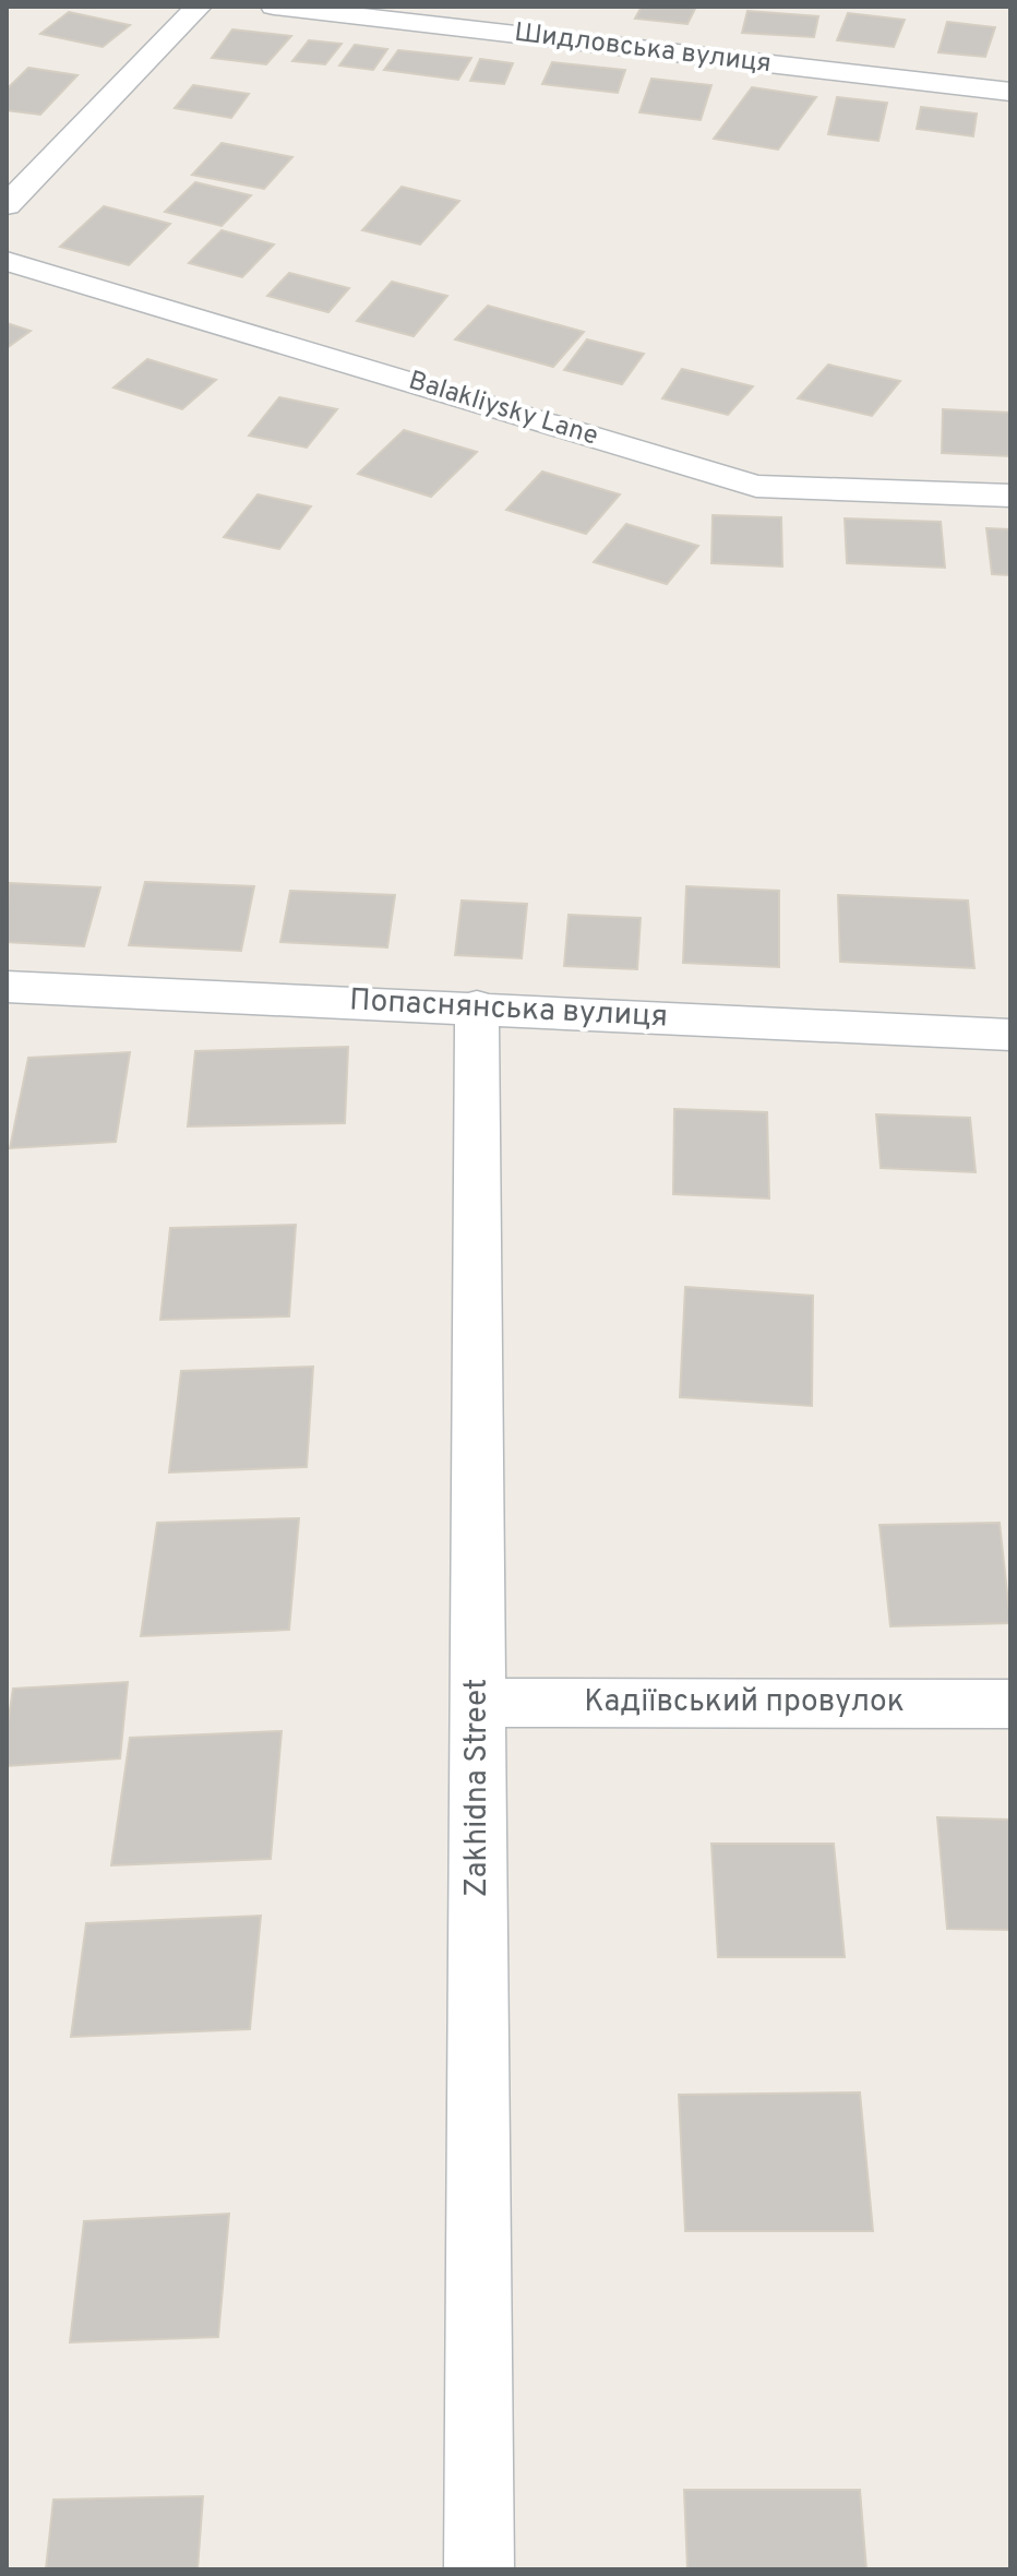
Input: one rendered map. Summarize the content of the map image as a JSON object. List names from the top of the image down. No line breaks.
{"streets":{"street":["Шидловська вулиця","Balakliysky Lane","Попаснянська вулиця","Кадіївський провулок","Zakhidna Street"]},"crossings":[["Попаснянська вулиця","Zakhidna Street"],["Кадіївський провулок","Zakhidna Street"]]}
